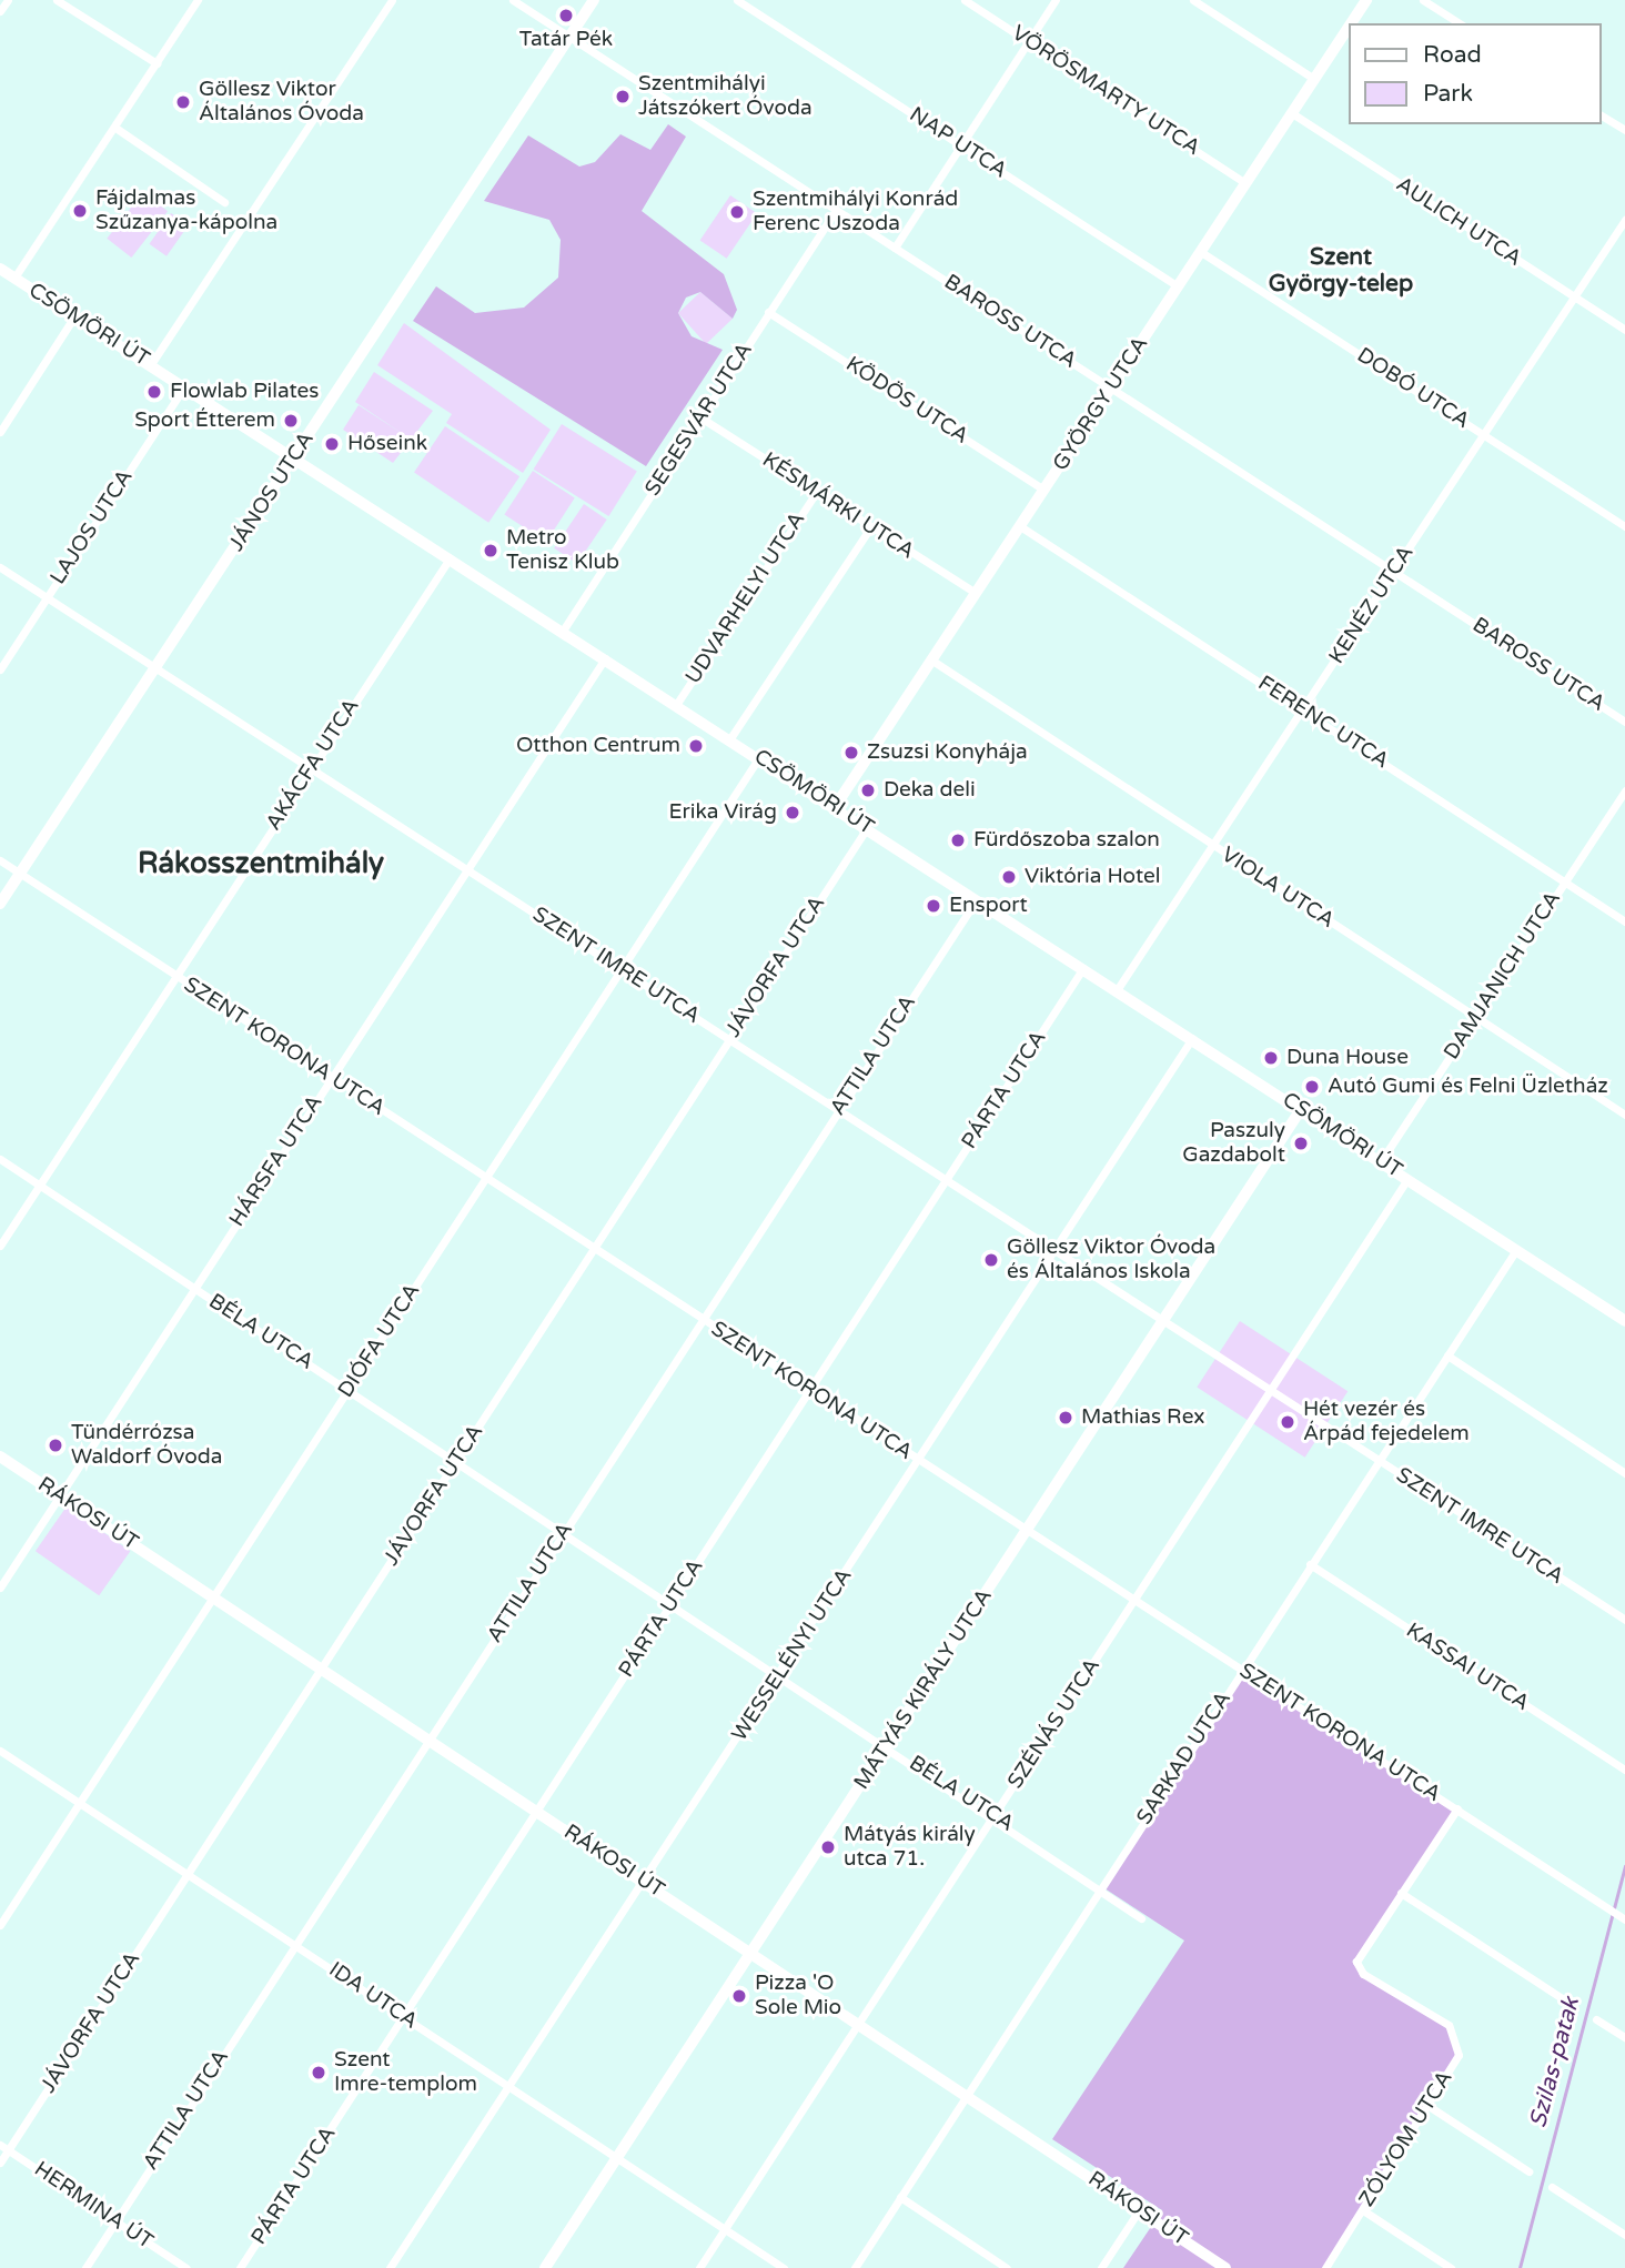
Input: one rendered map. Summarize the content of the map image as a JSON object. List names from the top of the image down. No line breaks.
{"streets":{"street":["VÖRÖSMARTY UTCA","NAP UTCA","AULICH UTCA","BAROSS UTCA","CSÖMÖRI ÚT","DOBÓ UTCA","KÖDÖS UTCA","GYÖRGY UTCA","SEGESVÁR UTCA","JÁNOS UTCA","KÉSMÁRKI UTCA","LAJOS UTCA","UDVARHELYI UTCA","KENÉZ UTCA","FERENC UTCA","AKÁCFA UTCA","VIOLA UTCA","SZENT IMRE UTCA","JÁVORFA UTCA","DAMJANICH UTCA","SZENT KORONA UTCA","ATTILA UTCA","PÁRTA UTCA","HÁRSFA UTCA","BÉLA UTCA","DIÓFA UTCA","RÁKOSI ÚT","WESSELÉNYI UTCA","KASSAI UTCA","MÁTYÁS KIRÁLY UTCA","SZÉNÁS UTCA","SARKAD UTCA","IDA UTCA","ZÓLYOM UTCA","HERMINA ÚT"]},"crossings":[["VÖRÖSMARTY UTCA","GYÖRGY UTCA"],["NAP UTCA","GYÖRGY UTCA"],["AULICH UTCA","GYÖRGY UTCA"],["AULICH UTCA","KENÉZ UTCA"],["BAROSS UTCA","GYÖRGY UTCA"],["BAROSS UTCA","SEGESVÁR UTCA"],["BAROSS UTCA","JÁNOS UTCA"],["BAROSS UTCA","KENÉZ UTCA"],["CSÖMÖRI ÚT","GYÖRGY UTCA"],["CSÖMÖRI ÚT","SEGESVÁR UTCA"],["CSÖMÖRI ÚT","JÁNOS UTCA"],["CSÖMÖRI ÚT","LAJOS UTCA"],["CSÖMÖRI ÚT","UDVARHELYI UTCA"],["CSÖMÖRI ÚT","KENÉZ UTCA"],["CSÖMÖRI ÚT","AKÁCFA UTCA"],["CSÖMÖRI ÚT","JÁVORFA UTCA"],["CSÖMÖRI ÚT","DAMJANICH UTCA"],["CSÖMÖRI ÚT","ATTILA UTCA"],["CSÖMÖRI ÚT","PÁRTA UTCA"],["CSÖMÖRI ÚT","HÁRSFA UTCA"],["CSÖMÖRI ÚT","DIÓFA UTCA"],["CSÖMÖRI ÚT","WESSELÉNYI UTCA"],["CSÖMÖRI ÚT","MÁTYÁS KIRÁLY UTCA"],["CSÖMÖRI ÚT","SZÉNÁS UTCA"],["CSÖMÖRI ÚT","SARKAD UTCA"],["DOBÓ UTCA","GYÖRGY UTCA"],["DOBÓ UTCA","KENÉZ UTCA"],["KÖDÖS UTCA","GYÖRGY UTCA"],["KÖDÖS UTCA","SEGESVÁR UTCA"],["GYÖRGY UTCA","KÉSMÁRKI UTCA"],["GYÖRGY UTCA","FERENC UTCA"],["GYÖRGY UTCA","VIOLA UTCA"],["SEGESVÁR UTCA","KÉSMÁRKI UTCA"],["JÁNOS UTCA","SZENT IMRE UTCA"],["JÁNOS UTCA","SZENT KORONA UTCA"],["KÉSMÁRKI UTCA","UDVARHELYI UTCA"],["LAJOS UTCA","SZENT IMRE UTCA"],["KENÉZ UTCA","FERENC UTCA"],["KENÉZ UTCA","VIOLA UTCA"],["FERENC UTCA","DAMJANICH UTCA"],["AKÁCFA UTCA","SZENT IMRE UTCA"],["AKÁCFA UTCA","SZENT KORONA UTCA"],["AKÁCFA UTCA","BÉLA UTCA"],["VIOLA UTCA","DAMJANICH UTCA"],["SZENT IMRE UTCA","JÁVORFA UTCA"],["SZENT IMRE UTCA","ATTILA UTCA"],["SZENT IMRE UTCA","PÁRTA UTCA"],["SZENT IMRE UTCA","HÁRSFA UTCA"],["SZENT IMRE UTCA","DIÓFA UTCA"],["SZENT IMRE UTCA","WESSELÉNYI UTCA"],["SZENT IMRE UTCA","MÁTYÁS KIRÁLY UTCA"],["SZENT IMRE UTCA","SZÉNÁS UTCA"],["SZENT IMRE UTCA","SARKAD UTCA"],["JÁVORFA UTCA","SZENT KORONA UTCA"],["JÁVORFA UTCA","BÉLA UTCA"],["JÁVORFA UTCA","RÁKOSI ÚT"],["JÁVORFA UTCA","IDA UTCA"],["JÁVORFA UTCA","HERMINA ÚT"],["SZENT KORONA UTCA","ATTILA UTCA"],["SZENT KORONA UTCA","PÁRTA UTCA"],["SZENT KORONA UTCA","HÁRSFA UTCA"],["SZENT KORONA UTCA","DIÓFA UTCA"],["SZENT KORONA UTCA","WESSELÉNYI UTCA"],["SZENT KORONA UTCA","MÁTYÁS KIRÁLY UTCA"],["SZENT KORONA UTCA","SZÉNÁS UTCA"],["SZENT KORONA UTCA","SARKAD UTCA"],["SZENT KORONA UTCA","ZÓLYOM UTCA"],["ATTILA UTCA","BÉLA UTCA"],["ATTILA UTCA","RÁKOSI ÚT"],["ATTILA UTCA","IDA UTCA"],["ATTILA UTCA","HERMINA ÚT"],["PÁRTA UTCA","BÉLA UTCA"],["PÁRTA UTCA","RÁKOSI ÚT"],["PÁRTA UTCA","IDA UTCA"],["HÁRSFA UTCA","BÉLA UTCA"],["HÁRSFA UTCA","RÁKOSI ÚT"],["BÉLA UTCA","DIÓFA UTCA"],["BÉLA UTCA","WESSELÉNYI UTCA"],["BÉLA UTCA","MÁTYÁS KIRÁLY UTCA"],["BÉLA UTCA","SZÉNÁS UTCA"],["BÉLA UTCA","SARKAD UTCA"],["DIÓFA UTCA","RÁKOSI ÚT"],["DIÓFA UTCA","IDA UTCA"],["RÁKOSI ÚT","WESSELÉNYI UTCA"],["RÁKOSI ÚT","MÁTYÁS KIRÁLY UTCA"],["RÁKOSI ÚT","SZÉNÁS UTCA"],["RÁKOSI ÚT","SARKAD UTCA"],["WESSELÉNYI UTCA","IDA UTCA"],["KASSAI UTCA","SARKAD UTCA"],["MÁTYÁS KIRÁLY UTCA","IDA UTCA"],["SZÉNÁS UTCA","IDA UTCA"]],"districts":["Szent György-telep","Rákosszentmihály"],"water":["Szilas-patak"],"places":["Tatár Pék","Szentmihályi Játszókert Óvoda","Göllesz Viktor Általános Óvoda","Fájdalmas Szűzanya-kápolna","Szentmihályi Konrád Ferenc Uszoda","Flowlab Pilates","Sport Étterem","Hőseink","Metro Tenisz Klub","Otthon Centrum","Zsuzsi Konyhája","Deka deli","Erika Virág","Fürdőszoba szalon","Viktória Hotel","Ensport","Duna House","Autó Gumi és Felni Üzletház","Paszuly Gazdabolt","Göllesz Viktor Óvoda és Általános Iskola","Mathias Rex","Hét vezér és Árpád fejedelem","Tündérrózsa Waldorf Óvoda","Mátyás király utca 71.","Pizza 'O Sole Mio","Szent Imre-templom"],"legend":["Road","Park"]}
